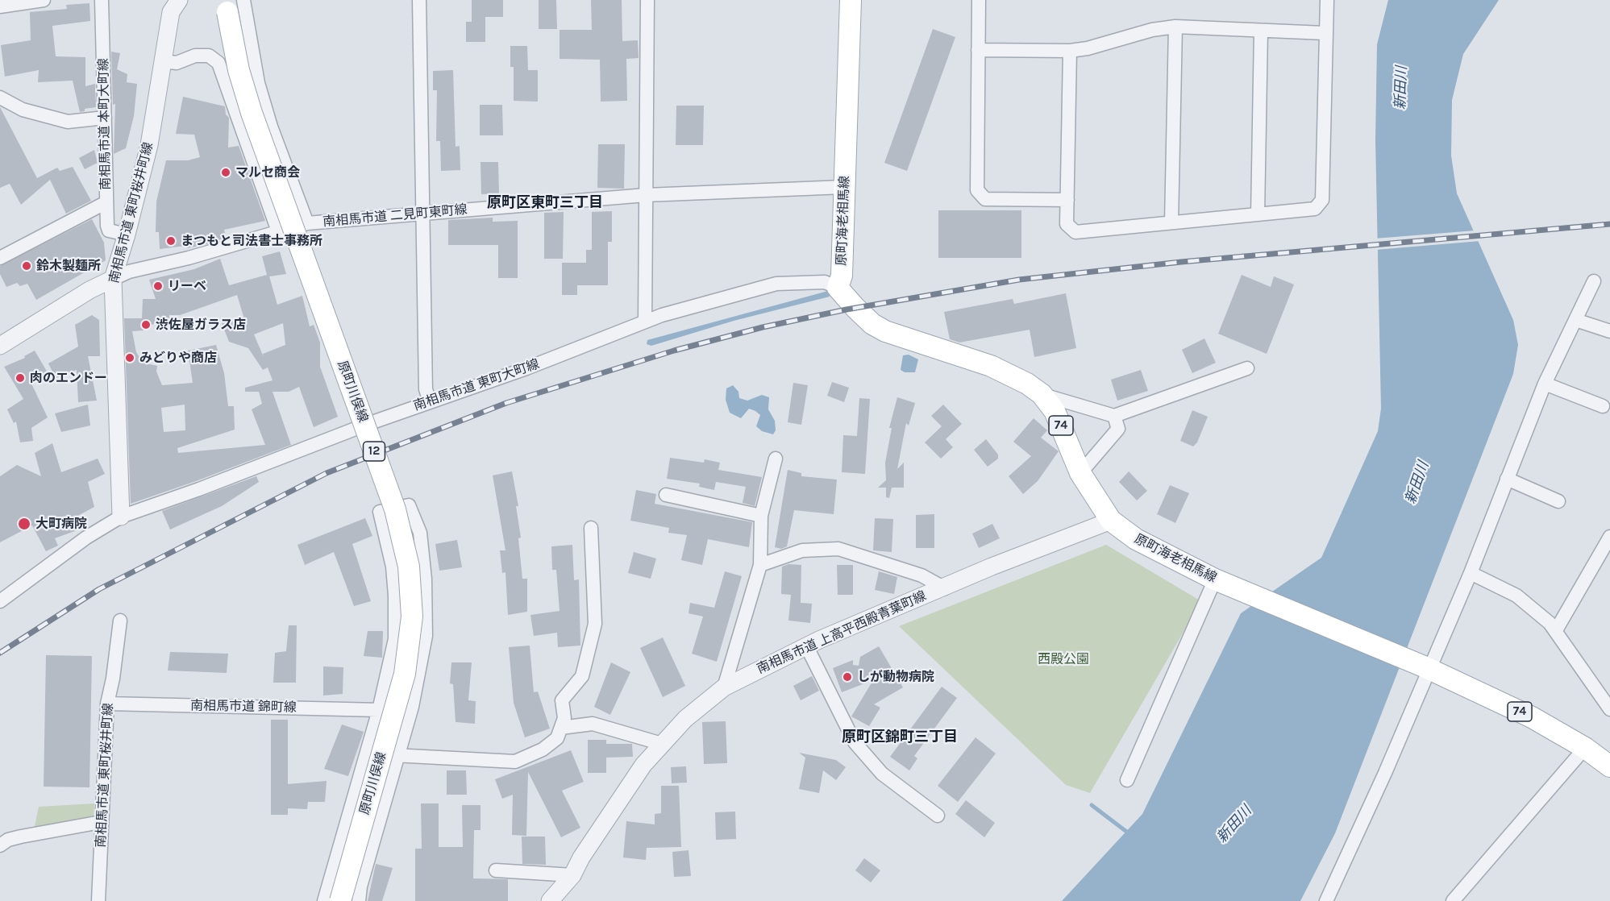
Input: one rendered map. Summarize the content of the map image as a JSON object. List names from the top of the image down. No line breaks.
{"streets":{"main road":["原町海老相馬線","原町川俣線","74","12"],"street":["南相馬市道 本町大町線","南相馬市道 東町桜井町線","南相馬市道 二見町東町線","南相馬市道 東町大町線","南相馬市道 上高平西殿青葉町線","南相馬市道 錦町線"]},"crossings":[["南相馬市道 本町大町線","南相馬市道 東町桜井町線"],["南相馬市道 東町桜井町線","南相馬市道 二見町東町線"],["南相馬市道 東町桜井町線","南相馬市道 東町大町線"],["南相馬市道 東町桜井町線","南相馬市道 錦町線"],["南相馬市道 二見町東町線","原町海老相馬線"],["原町海老相馬線","南相馬市道 東町大町線"],["原町海老相馬線","南相馬市道 上高平西殿青葉町線"]],"districts":["原町区東町三丁目","原町区錦町三丁目"],"water":["新田川"],"parks":["西殿公園"],"places":["マルセ商会","まつもと司法書士事務所","鈴木製麺所","リーベ","渋佐屋ガラス店","みどりや商店","肉のエンドー","大町病院","しが動物病院"]}
